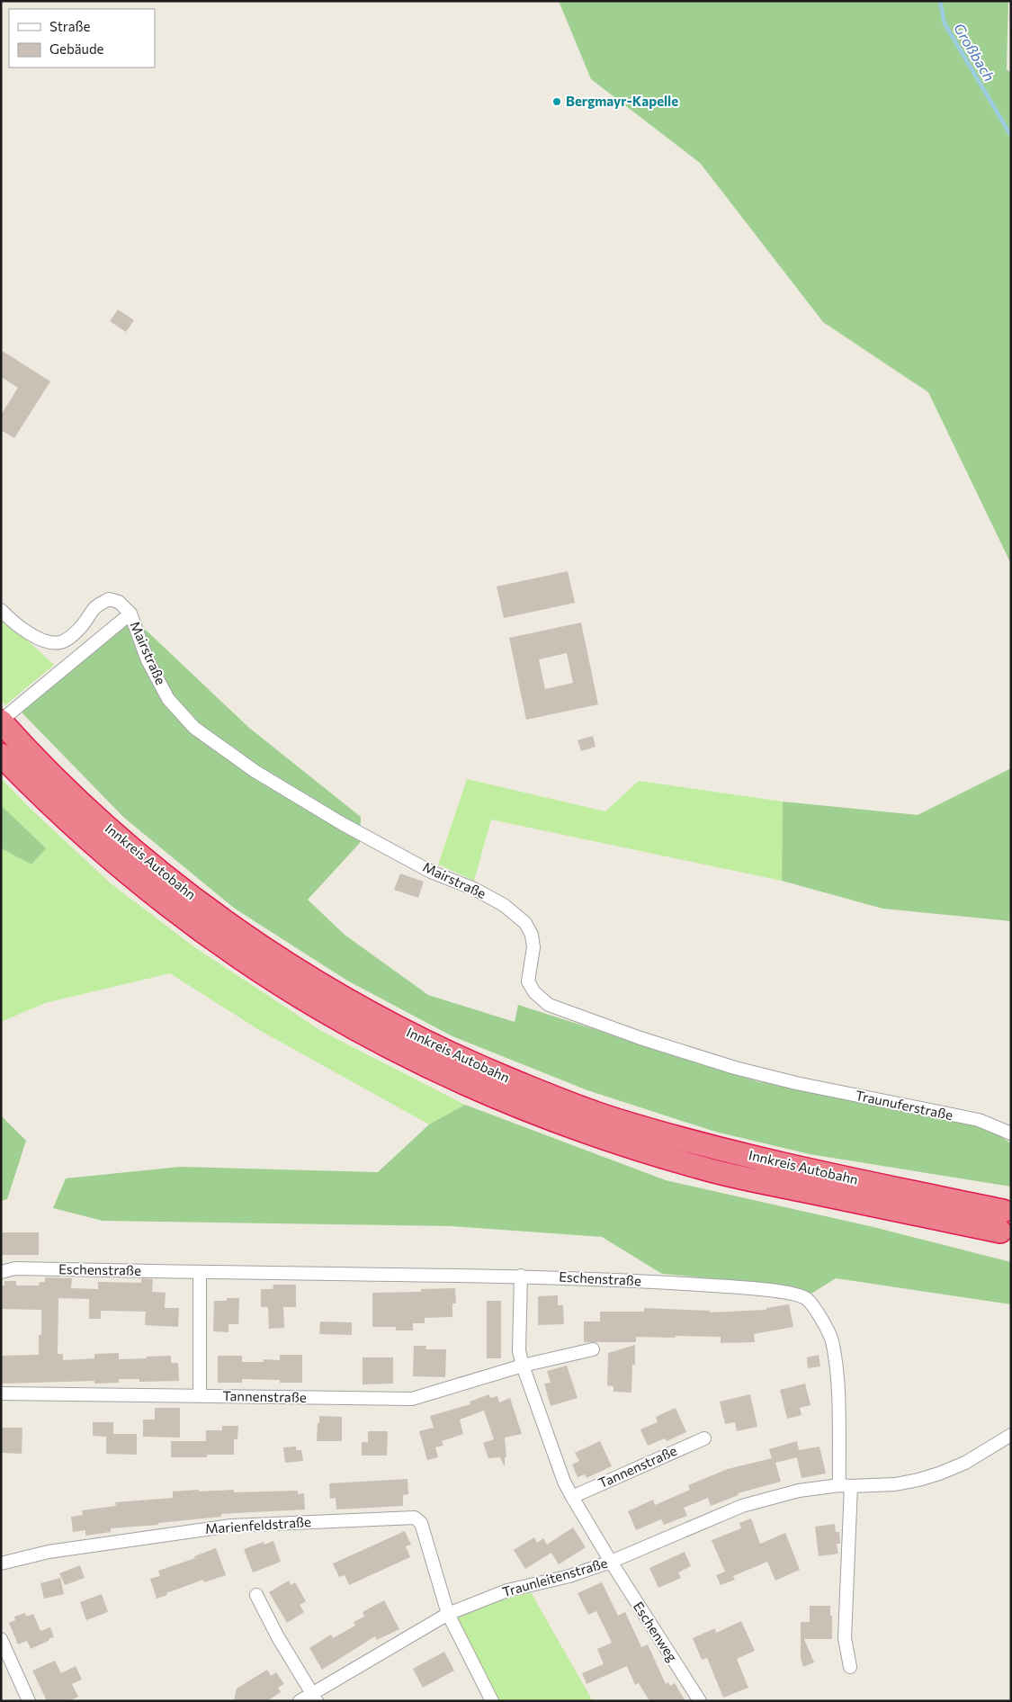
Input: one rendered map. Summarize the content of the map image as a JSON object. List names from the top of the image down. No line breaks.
{"streets":{"highway":["Innkreis Autobahn"],"street":["Mairstraße","Traunuferstraße","Eschenstraße","Tannenstraße","Marienfeldstraße","Traunleitenstraße","Eschenweg"]},"crossings":[["Mairstraße","Innkreis Autobahn"],["Mairstraße","Traunuferstraße"],["Eschenstraße","Traunleitenstraße"],["Marienfeldstraße","Traunleitenstraße"],["Traunleitenstraße","Eschenweg"]],"water":["Großbach"],"places":["Bergmayr-Kapelle"],"legend":["Straße","Gebäude"]}
